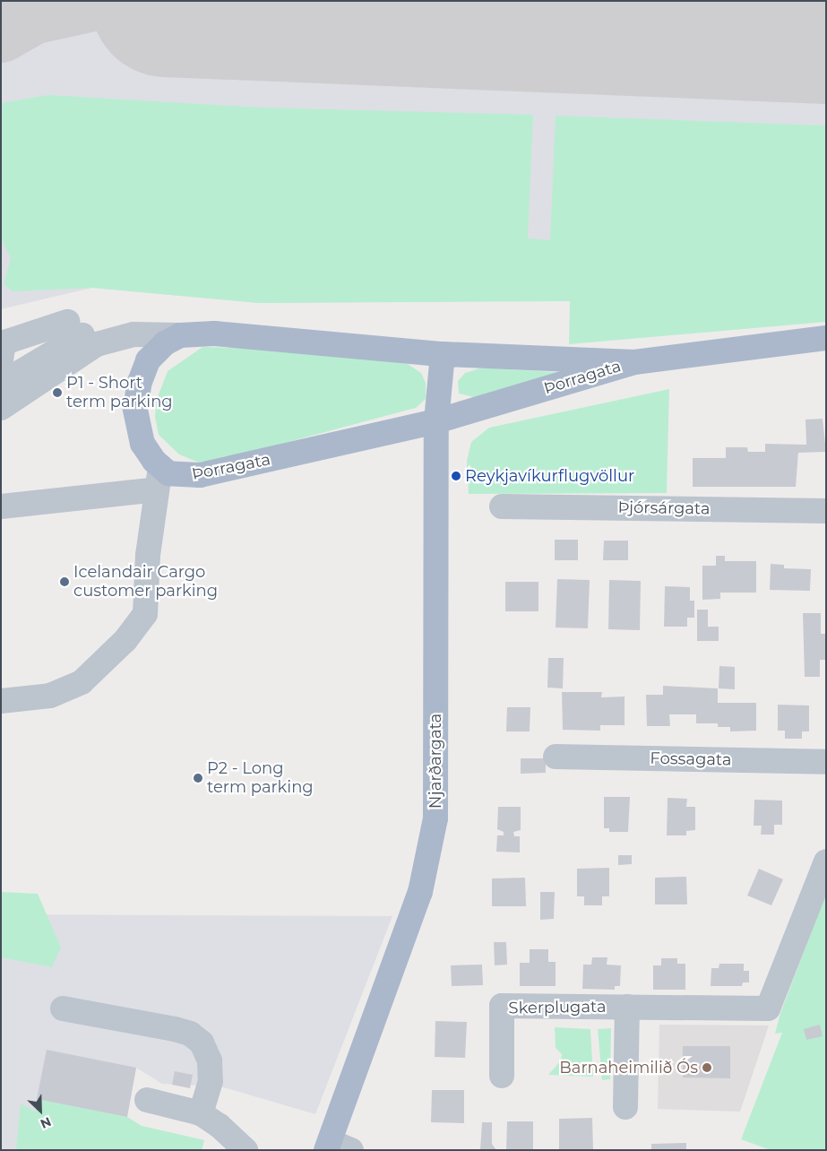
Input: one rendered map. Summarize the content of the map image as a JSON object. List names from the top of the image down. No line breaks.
{"streets":{"main road":["Þorragata","Njarðargata"],"street":["Þjórsárgata","Fossagata","Skerplugata"]},"crossings":[["Þorragata","Njarðargata"]],"places":["P1 - Short term parking","Reykjavíkurflugvöllur","Icelandair Cargo customer parking","P2 - Long term parking","Barnaheimilið Ós"],"north":"bottom right"}
